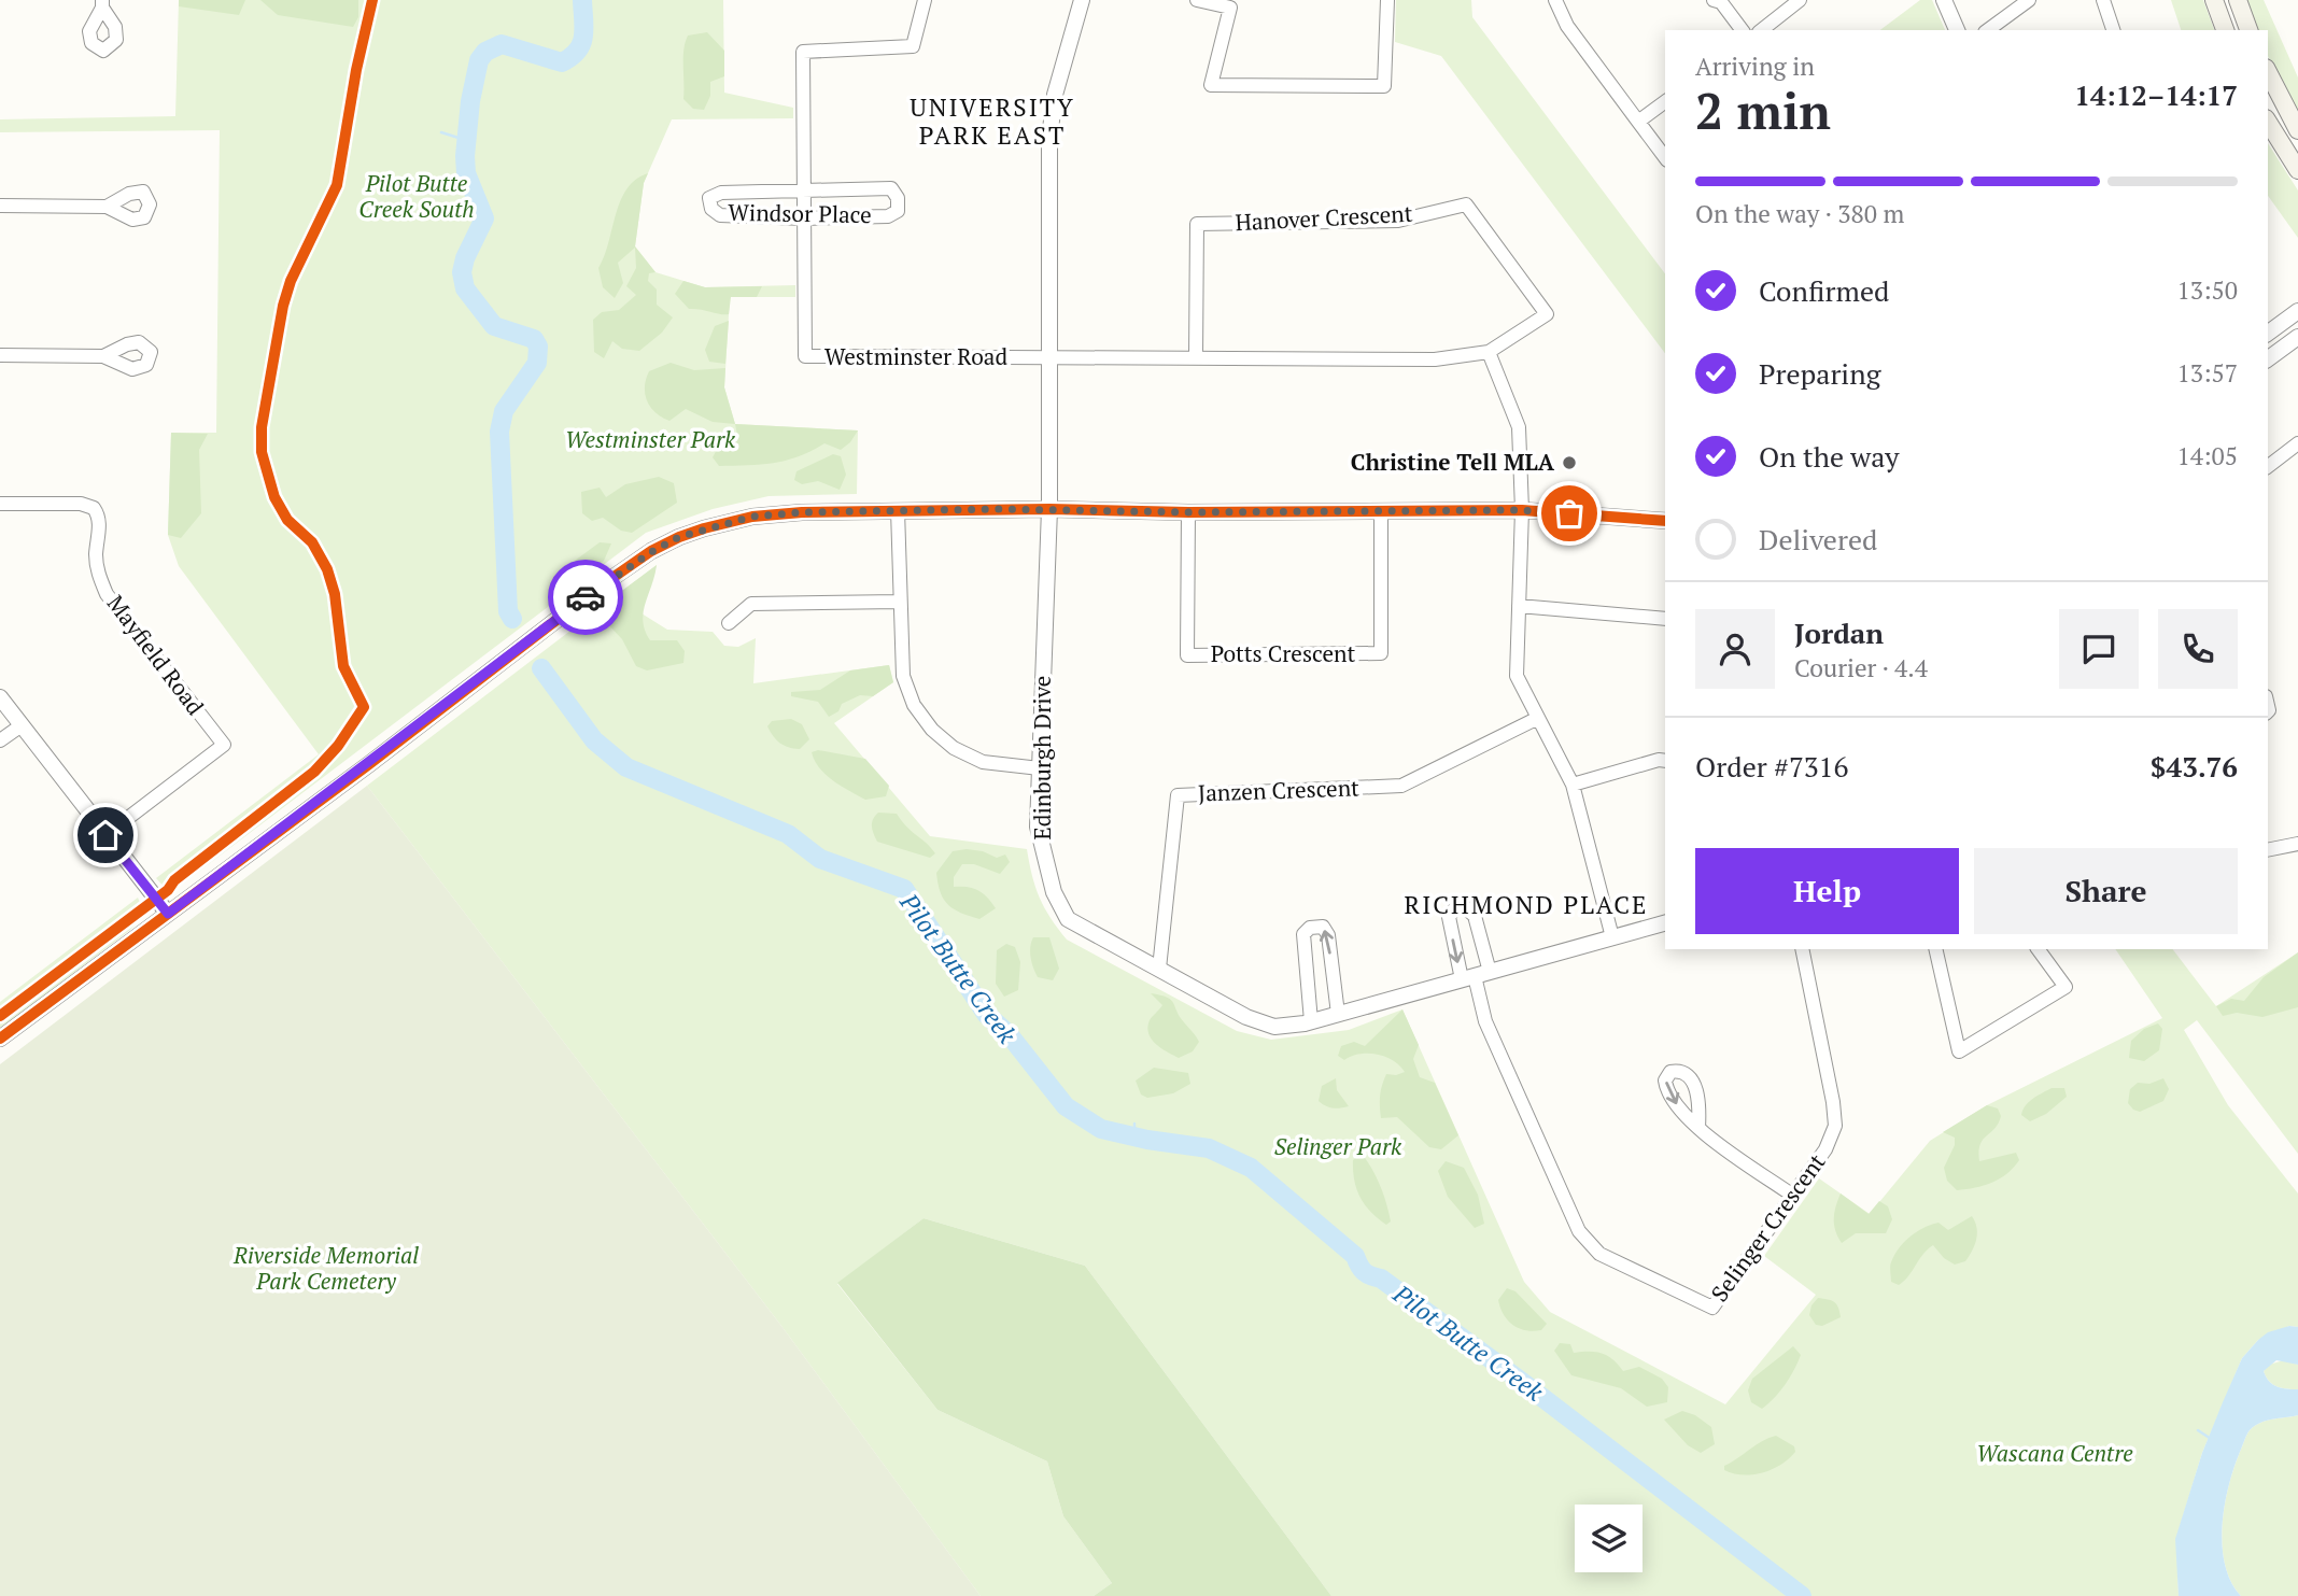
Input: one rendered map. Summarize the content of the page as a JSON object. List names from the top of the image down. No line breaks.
{"streets":{"street":["Windsor Place","Hanover Crescent","Westminster Road","Potts Crescent","Mayfield Road","Edinburgh Drive","Janzen Crescent","Selinger Crescent"]},"crossings":[["Windsor Place","Westminster Road"],["Hanover Crescent","Westminster Road"],["Westminster Road","Edinburgh Drive"],["Edinburgh Drive","Janzen Crescent"],["Edinburgh Drive","Selinger Crescent"]],"districts":["UNIVERSITY PARK EAST","RICHMOND PLACE"],"water":["Pilot Butte Creek"],"parks":["Pilot Butte Creek South","Westminster Park","Selinger Park","Riverside Memorial Park Cemetery","Wascana Centre"],"places":["Christine Tell MLA"],"page":{"heading":["2 min","Arriving in","14:12–14:17"],"panel":["Jordan","Courier · 4.4","Order #7316","$43.76"],"bar":"On the way · 380 m","list":[["Confirmed","13:50"],["Preparing","13:57"],["On the way","14:05"],"Delivered"],"buttons":["Help","Share"]}}
